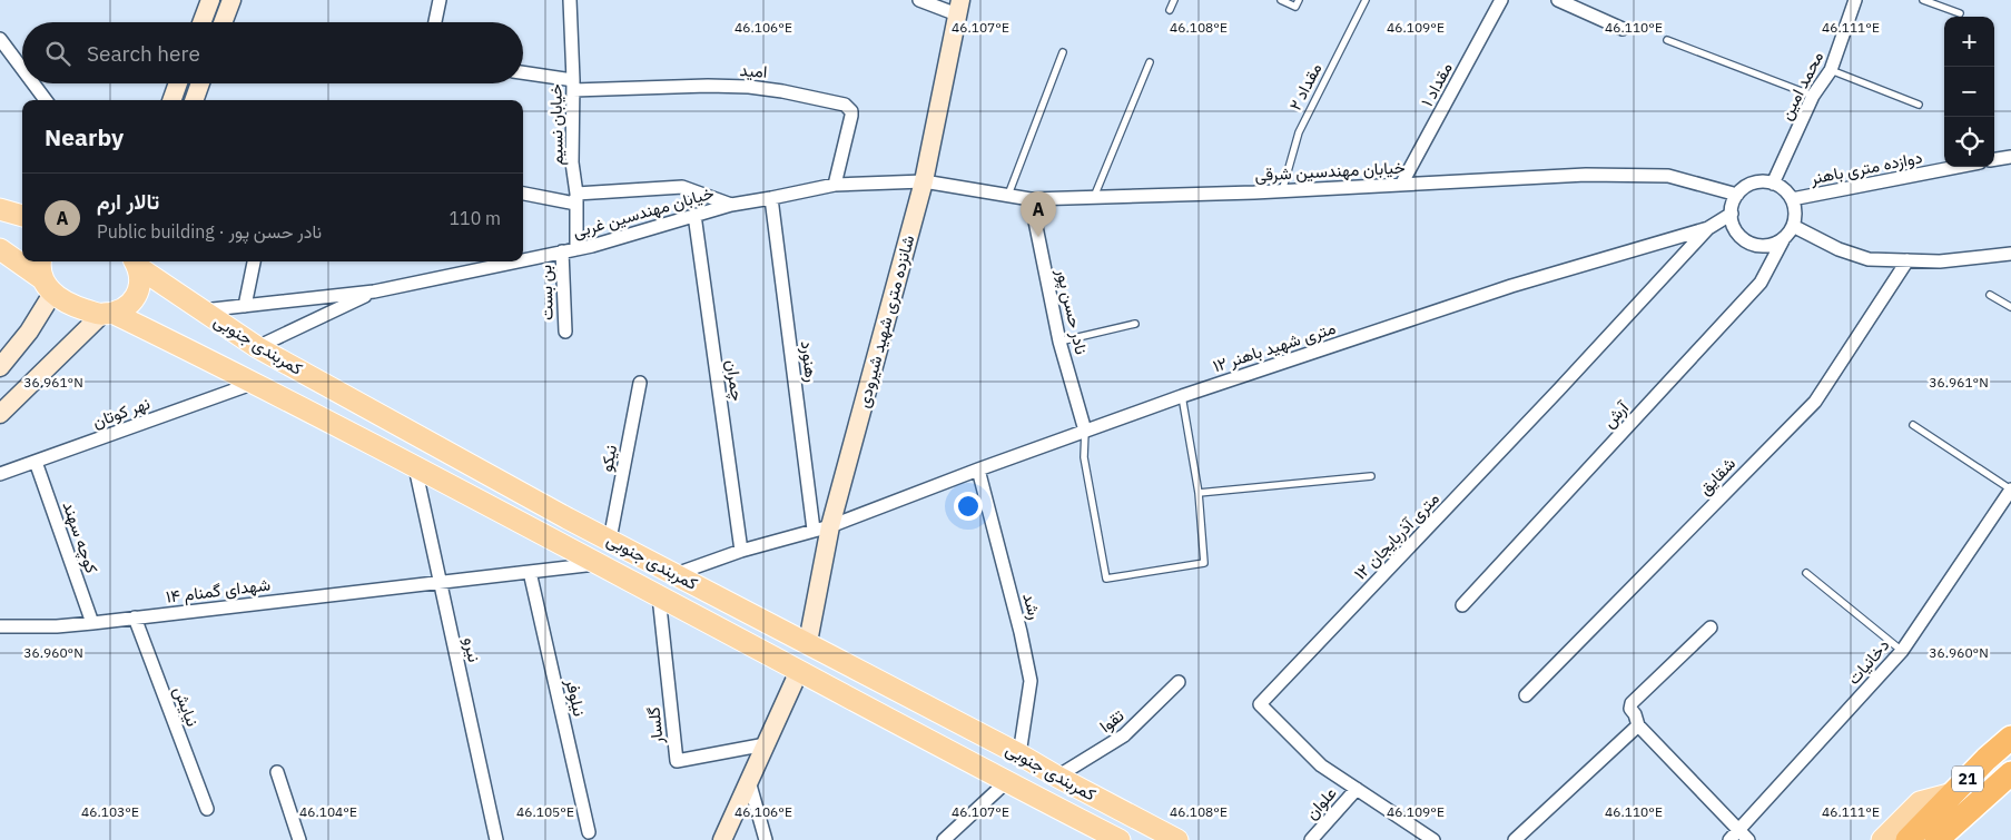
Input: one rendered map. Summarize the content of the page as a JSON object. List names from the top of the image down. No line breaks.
{"streets":{"highway":["21"],"main road":["شانزده متری شهید شیرودی","کمربندی جنوبی"],"street":["امید","مقداد ۱","محمد امین","خیابان نسیم","دوازده متری باهنر","خیابان مهندسین شرقی","خیابان مهندسین غربی","بن بست","نادر حسن پور","۱۲ متری شهید باهنر","رهنورد","چمران","نهر کوتان","آرش","نیکو","شقایق","۱۲ متری آذربایجان","کوچه سهند","۱۴ شهدای گمنام","رشد","نیرو","دخانیات","نیلوفر","نیایش","تقوا","گلسار","علوان"],"lane":["مقداد ۲"]},"crossings":[["امید","خیابان نسیم"],["امید","خیابان مهندسین غربی"],["مقداد ۱","خیابان مهندسین شرقی"],["محمد امین","دوازده متری باهنر"],["محمد امین","خیابان مهندسین شرقی"],["محمد امین","۱۲ متری شهید باهنر"],["محمد امین","آرش"],["مقداد ۲","خیابان مهندسین شرقی"],["خیابان نسیم","خیابان مهندسین غربی"],["دوازده متری باهنر","خیابان مهندسین شرقی"],["دوازده متری باهنر","۱۲ متری شهید باهنر"],["دوازده متری باهنر","آرش"],["خیابان مهندسین شرقی","خیابان مهندسین غربی"],["خیابان مهندسین شرقی","نادر حسن پور"],["خیابان مهندسین شرقی","شانزده متری شهید شیرودی"],["خیابان مهندسین شرقی","۱۲ متری شهید باهنر"],["خیابان مهندسین شرقی","آرش"],["خیابان مهندسین غربی","بن بست"],["خیابان مهندسین غربی","شانزده متری شهید شیرودی"],["خیابان مهندسین غربی","رهنورد"],["خیابان مهندسین غربی","چمران"],["نادر حسن پور","۱۲ متری شهید باهنر"],["شانزده متری شهید شیرودی","کمربندی جنوبی"],["شانزده متری شهید شیرودی","۱۲ متری شهید باهنر"],["شانزده متری شهید شیرودی","رهنورد"],["کمربندی جنوبی","۱۲ متری شهید باهنر"],["کمربندی جنوبی","نهر کوتان"],["کمربندی جنوبی","نیکو"],["کمربندی جنوبی","۱۴ شهدای گمنام"],["کمربندی جنوبی","رشد"],["کمربندی جنوبی","نیرو"],["کمربندی جنوبی","تقوا"],["کمربندی جنوبی","گلسار"],["۱۲ متری شهید باهنر","رهنورد"],["۱۲ متری شهید باهنر","چمران"],["۱۲ متری شهید باهنر","آرش"],["۱۲ متری شهید باهنر","۱۲ متری آذربایجان"],["۱۲ متری شهید باهنر","رشد"],["نهر کوتان","کوچه سهند"],["۱۲ متری آذربایجان","علوان"],["کوچه سهند","۱۴ شهدای گمنام"],["۱۴ شهدای گمنام","نیرو"],["۱۴ شهدای گمنام","نیلوفر"],["۱۴ شهدای گمنام","نیایش"]],"page":{"map_buttons":["+","−"],"search":"Search here","heading":"Nearby","list":[{"mark":"A","name":"تالار ارم","note":"Public building · نادر حسن پور","value":"110 m"}],"pins":"A"},"coordinates":["46.106°E","46.107°E","46.108°E","46.109°E","46.110°E","46.111°E","36.961°N","36.960°N","46.103°E","46.104°E","46.105°E"]}
